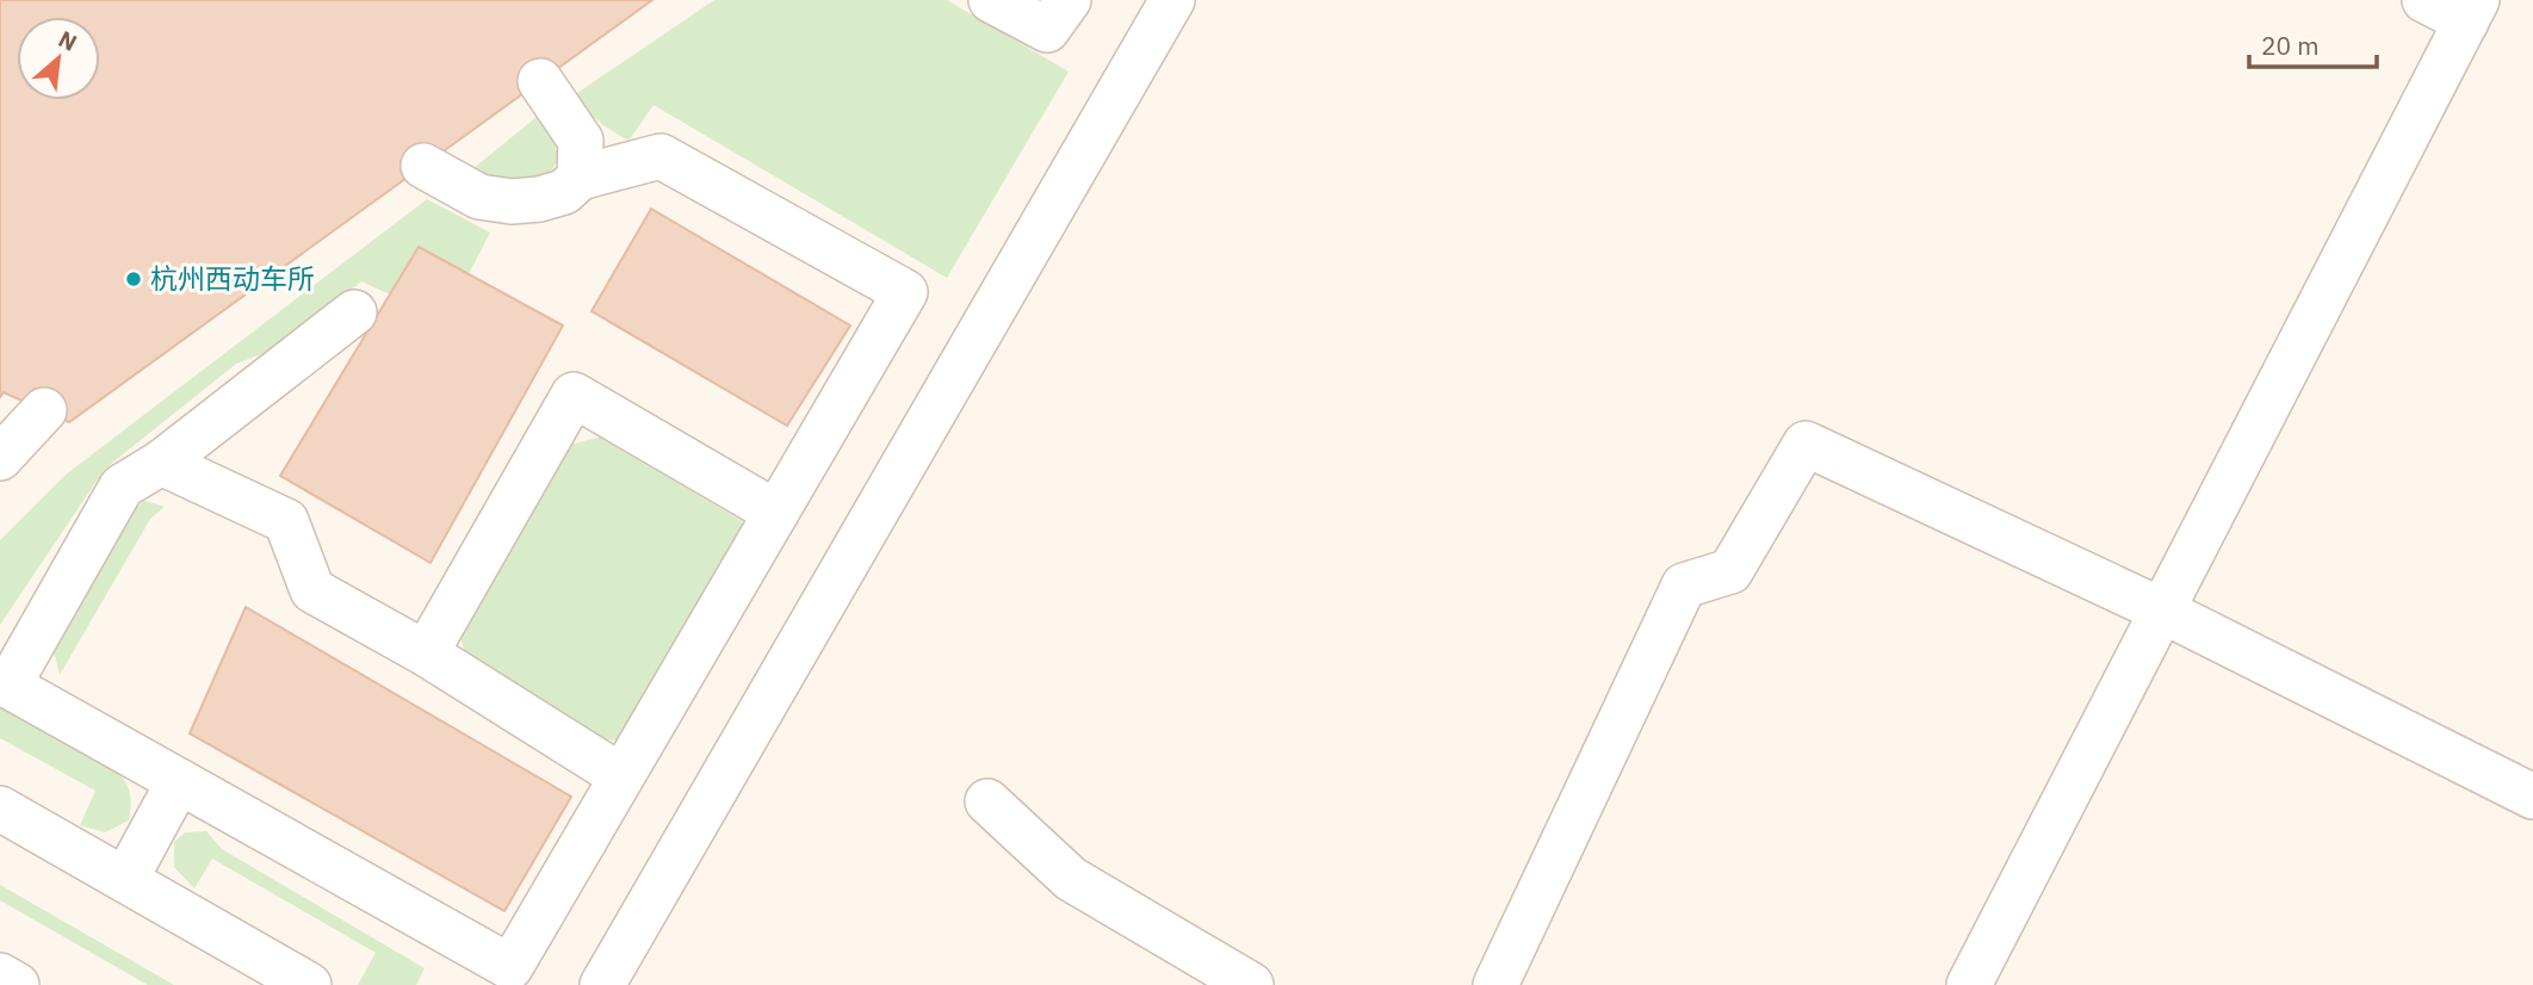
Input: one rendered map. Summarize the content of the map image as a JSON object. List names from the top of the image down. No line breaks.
{"places":["杭州西动车所"],"scale_bar":"20 m","north":"top right"}
